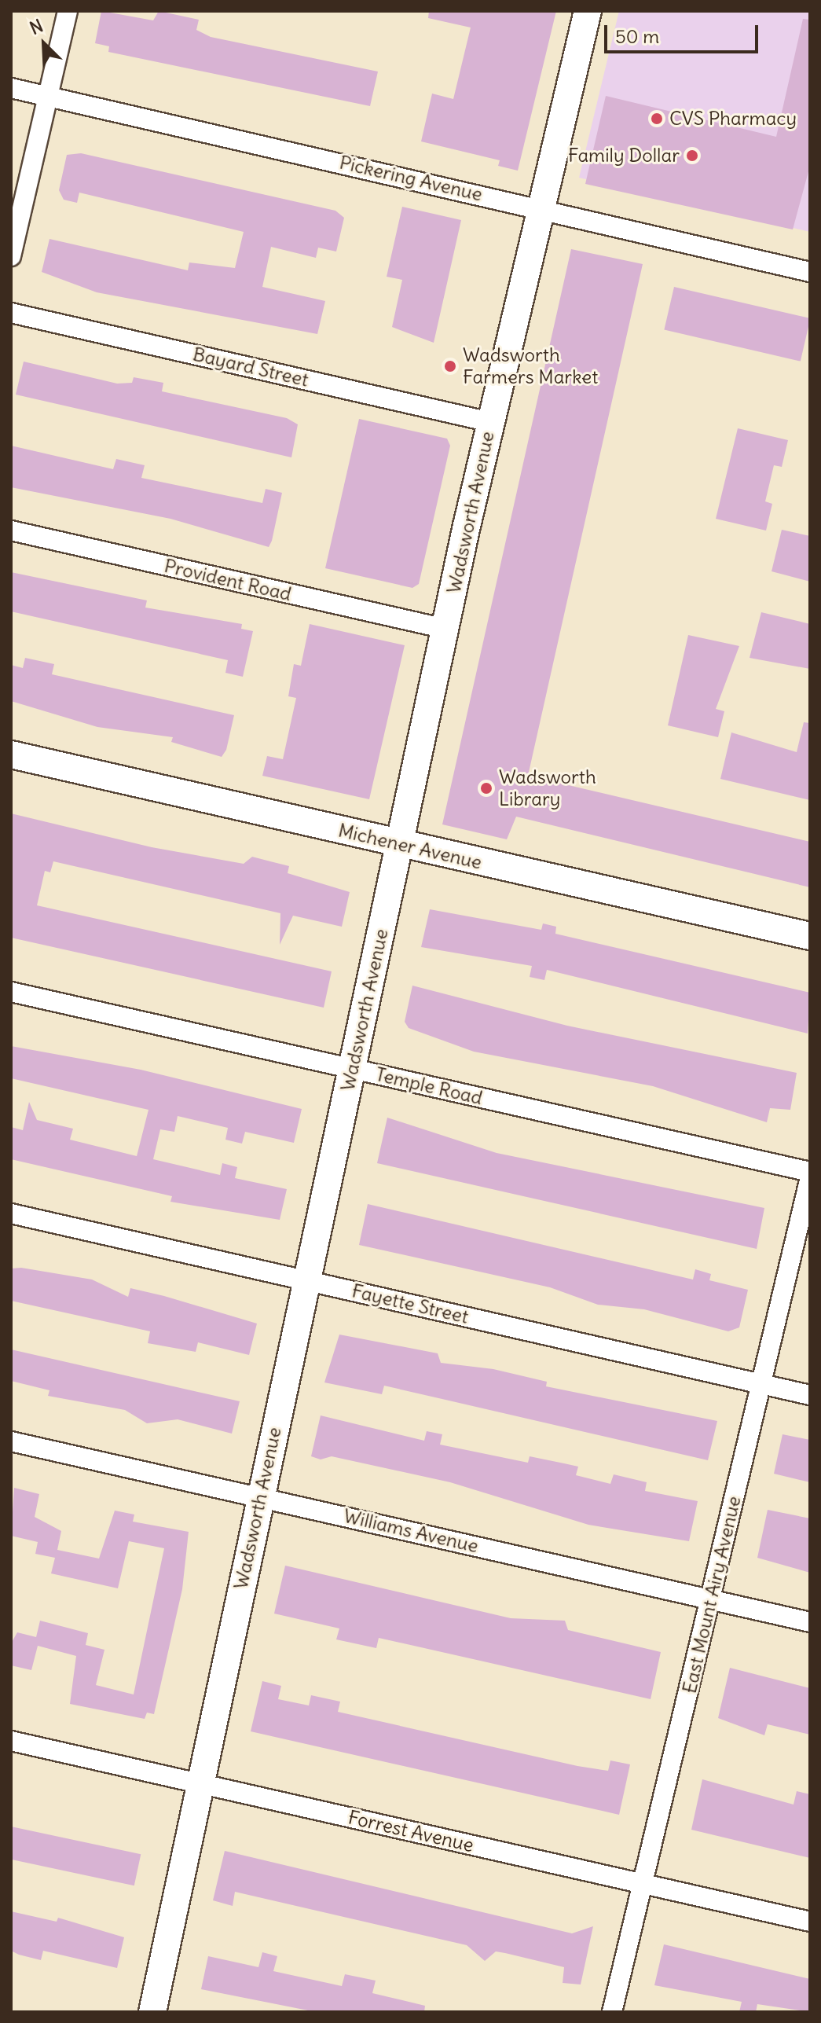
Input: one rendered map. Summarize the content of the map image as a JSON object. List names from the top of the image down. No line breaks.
{"streets":{"main road":["Wadsworth Avenue","Michener Avenue"],"street":["Pickering Avenue","Bayard Street","Provident Road","Temple Road","Fayette Street","Williams Avenue","East Mount Airy Avenue","Forrest Avenue"]},"crossings":[["Pickering Avenue","Wadsworth Avenue"],["Bayard Street","Wadsworth Avenue"],["Wadsworth Avenue","Provident Road"],["Wadsworth Avenue","Michener Avenue"],["Wadsworth Avenue","Temple Road"],["Wadsworth Avenue","Fayette Street"],["Wadsworth Avenue","Williams Avenue"],["Wadsworth Avenue","Forrest Avenue"],["Fayette Street","East Mount Airy Avenue"],["Williams Avenue","East Mount Airy Avenue"],["East Mount Airy Avenue","Forrest Avenue"]],"places":["CVS Pharmacy","Family Dollar","Wadsworth Farmers Market","Wadsworth Library"],"scale_bar":"50 m","north":"top left"}
